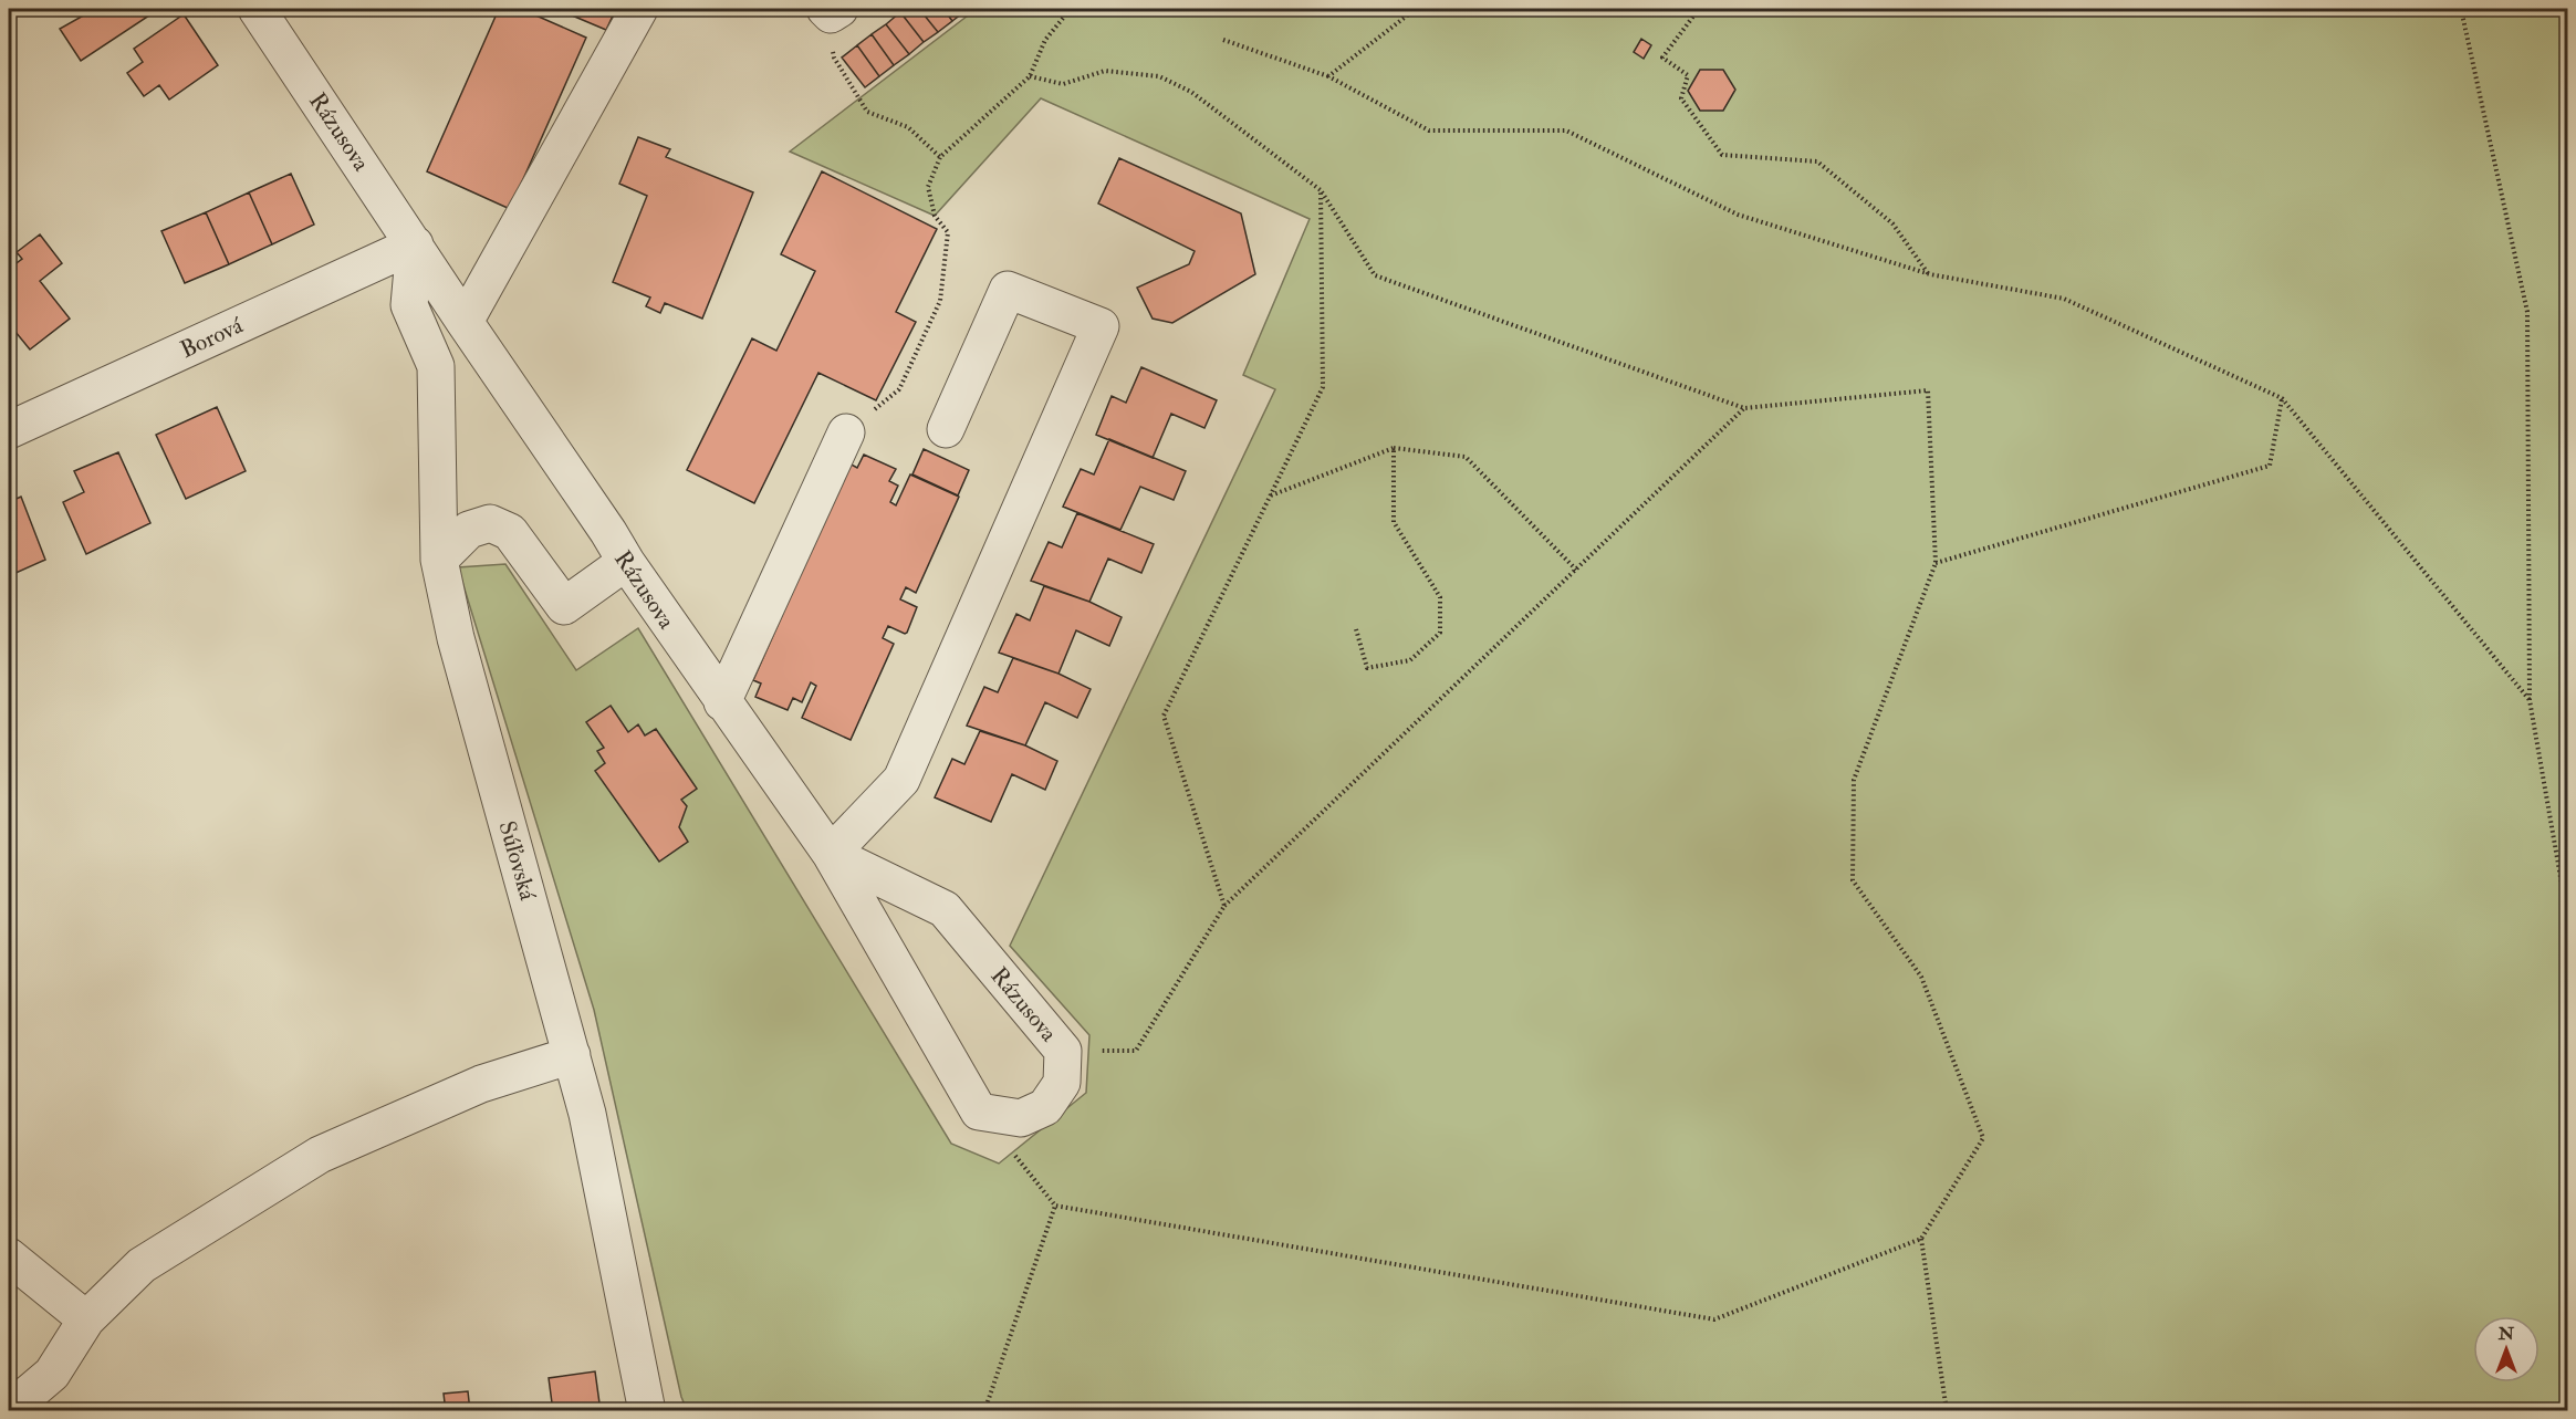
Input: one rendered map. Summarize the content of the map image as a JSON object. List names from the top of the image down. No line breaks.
{"streets":{"street":["Rázusova","Borová","Súľovská"]},"crossings":[["Rázusova","Borová"],["Rázusova","Súľovská"],["Borová","Súľovská"]],"north":"top"}
